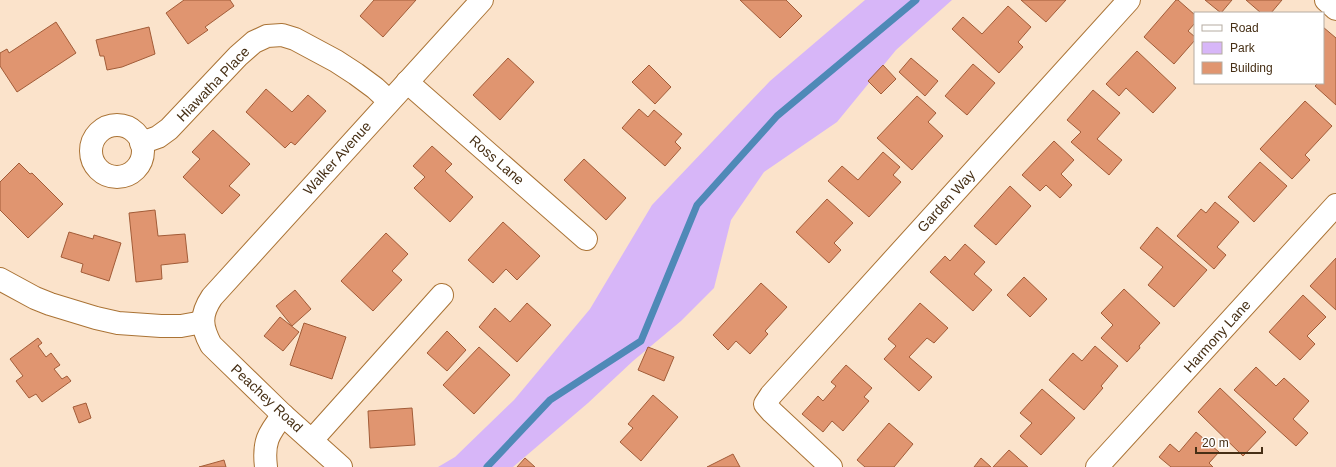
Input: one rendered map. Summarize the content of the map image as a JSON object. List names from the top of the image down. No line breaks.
{"streets":{"street":["Hiawatha Place","Walker Avenue","Ross Lane","Garden Way","Harmony Lane","Peachey Road"]},"crossings":[["Hiawatha Place","Walker Avenue"],["Walker Avenue","Ross Lane"],["Walker Avenue","Peachey Road"]],"legend":["Road","Park","Building"],"scale_bar":"20 m"}
